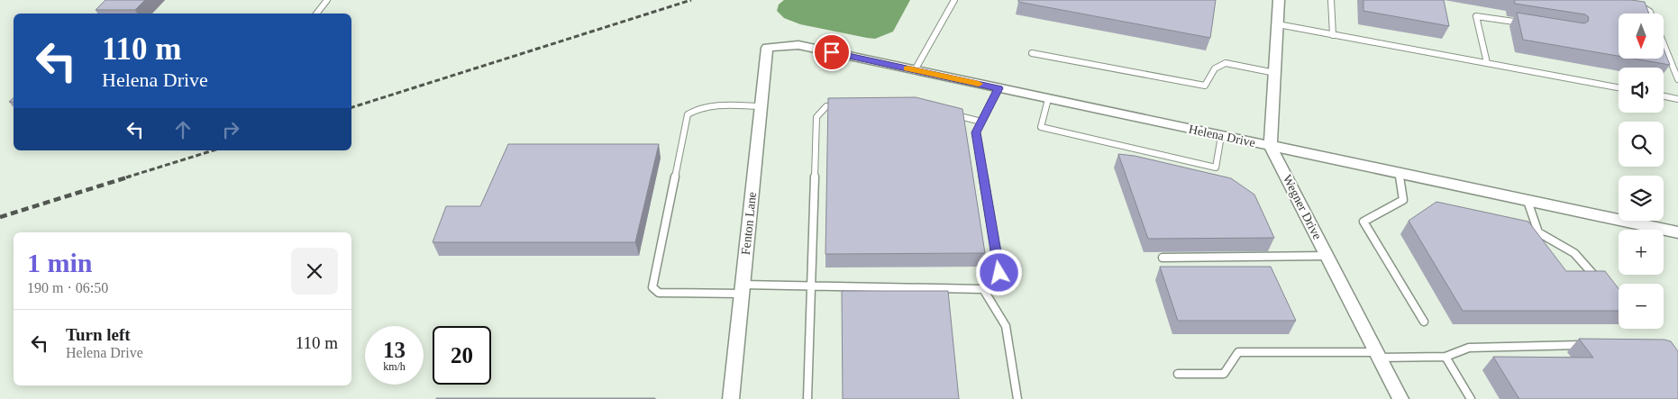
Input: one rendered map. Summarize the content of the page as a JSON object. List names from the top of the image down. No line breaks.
{"streets":{"street":["Helena Drive","Wegner Drive","Fenton Lane"]},"crossings":[["Helena Drive","Wegner Drive"],["Helena Drive","Fenton Lane"]],"north":"bottom","page":{"map_buttons":["+","−"],"turn":["110 m","Helena Drive"],"heading":["1 min","190 m · 06:50"],"list":[{"name":"Turn left","note":"Helena Drive","value":"110 m"}],"speed":"13 km/h","limit":"20"}}
